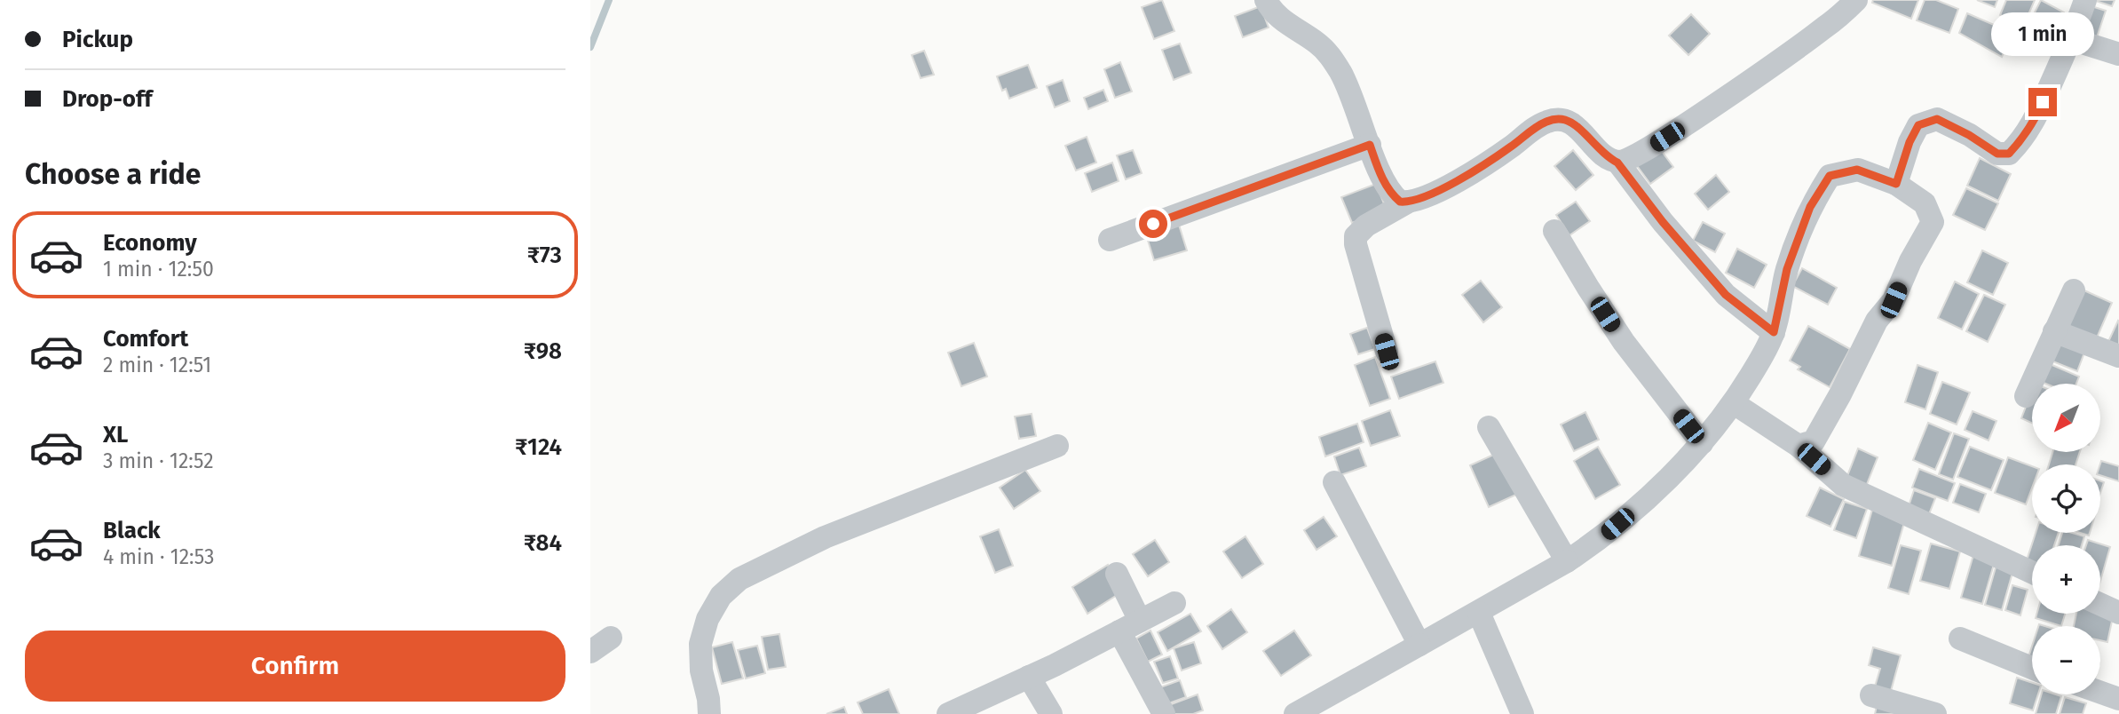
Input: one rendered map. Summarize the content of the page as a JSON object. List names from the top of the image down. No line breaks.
{"north":"bottom left","page":{"banner":["Pickup","Drop-off"],"bubble":"1 min","heading":"Choose a ride","list":[{"name":"Economy","note":"1 min · 12:50","value":"₹73"},{"name":"Comfort","note":"2 min · 12:51","value":"₹98"},{"name":"XL","note":"3 min · 12:52","value":"₹124"},{"name":"Black","note":"4 min · 12:53","value":"₹84"}],"map_buttons":["+","−"],"buttons":"Confirm"}}
